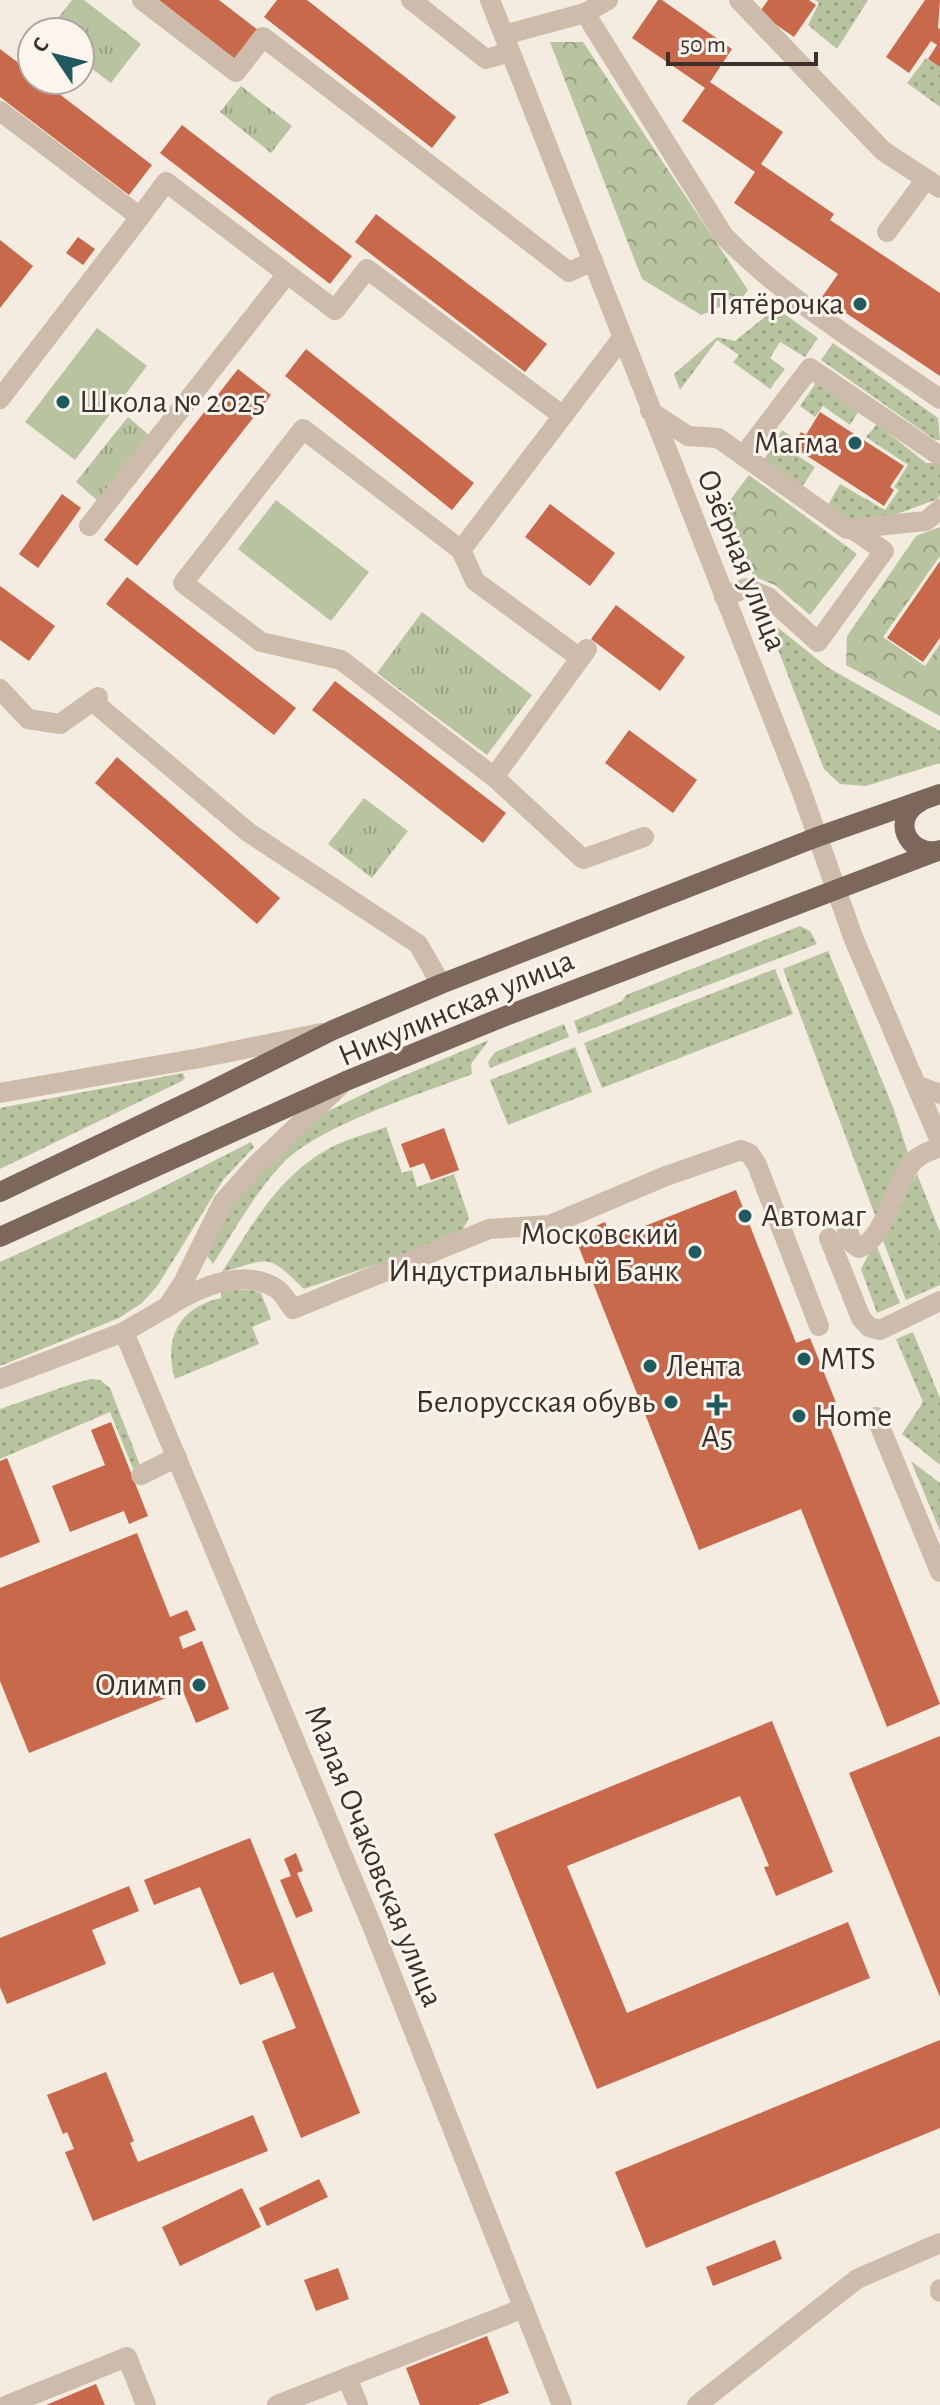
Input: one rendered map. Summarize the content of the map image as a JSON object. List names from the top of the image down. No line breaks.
{"streets":{"main road":["Никулинская улица"],"street":["Озёрная улица","Малая Очаковская улица"]},"crossings":[["Озёрная улица","Никулинская улица"],["Никулинская улица","Малая Очаковская улица"]],"places":{"other":["Пятёрочка","Школа № 2025","Магма","Автомаг","Московский Индустриальный Банк","MTS","Лента","Белорусская обувь","Home","Олимп"],"health":["А5"]},"scale_bar":"50 m","north":"top left"}
